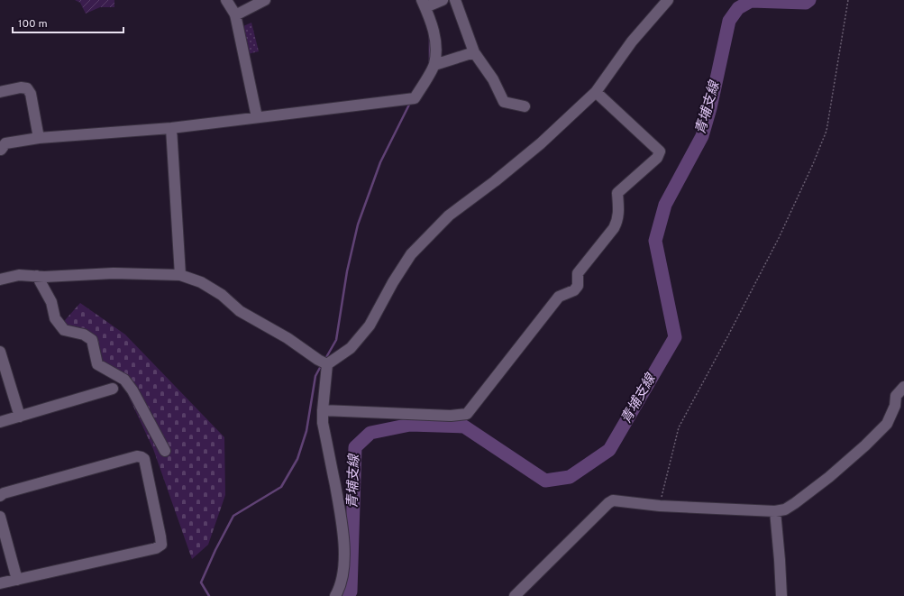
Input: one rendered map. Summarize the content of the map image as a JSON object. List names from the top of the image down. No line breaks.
{"water":["青埔支線"],"scale_bar":"100 m"}
